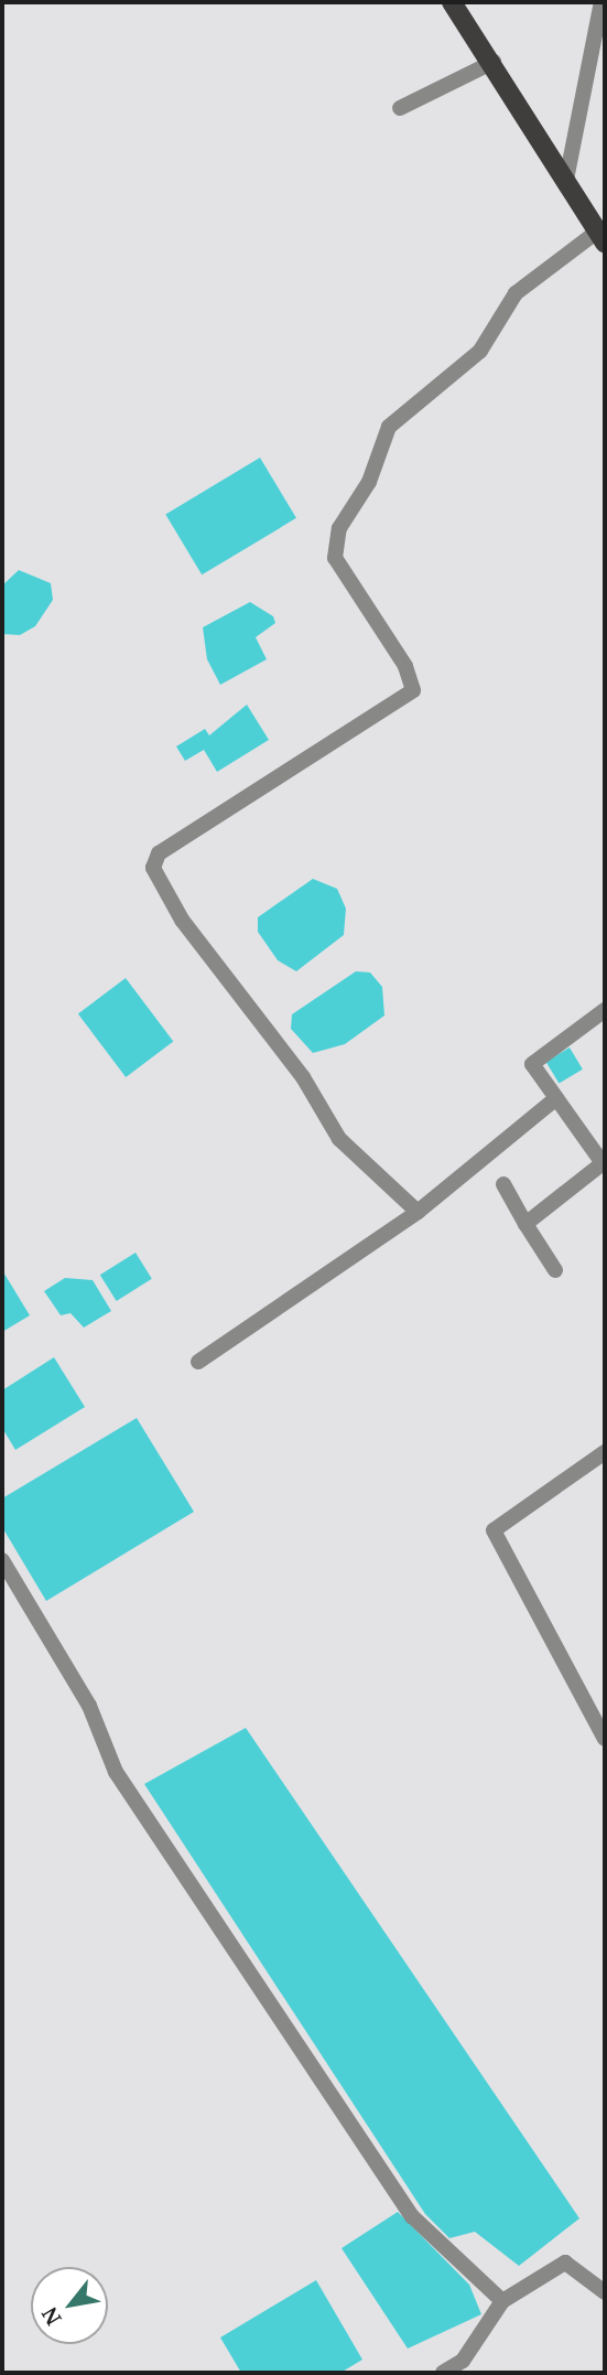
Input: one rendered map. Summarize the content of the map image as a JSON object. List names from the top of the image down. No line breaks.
{"north":"bottom left"}
